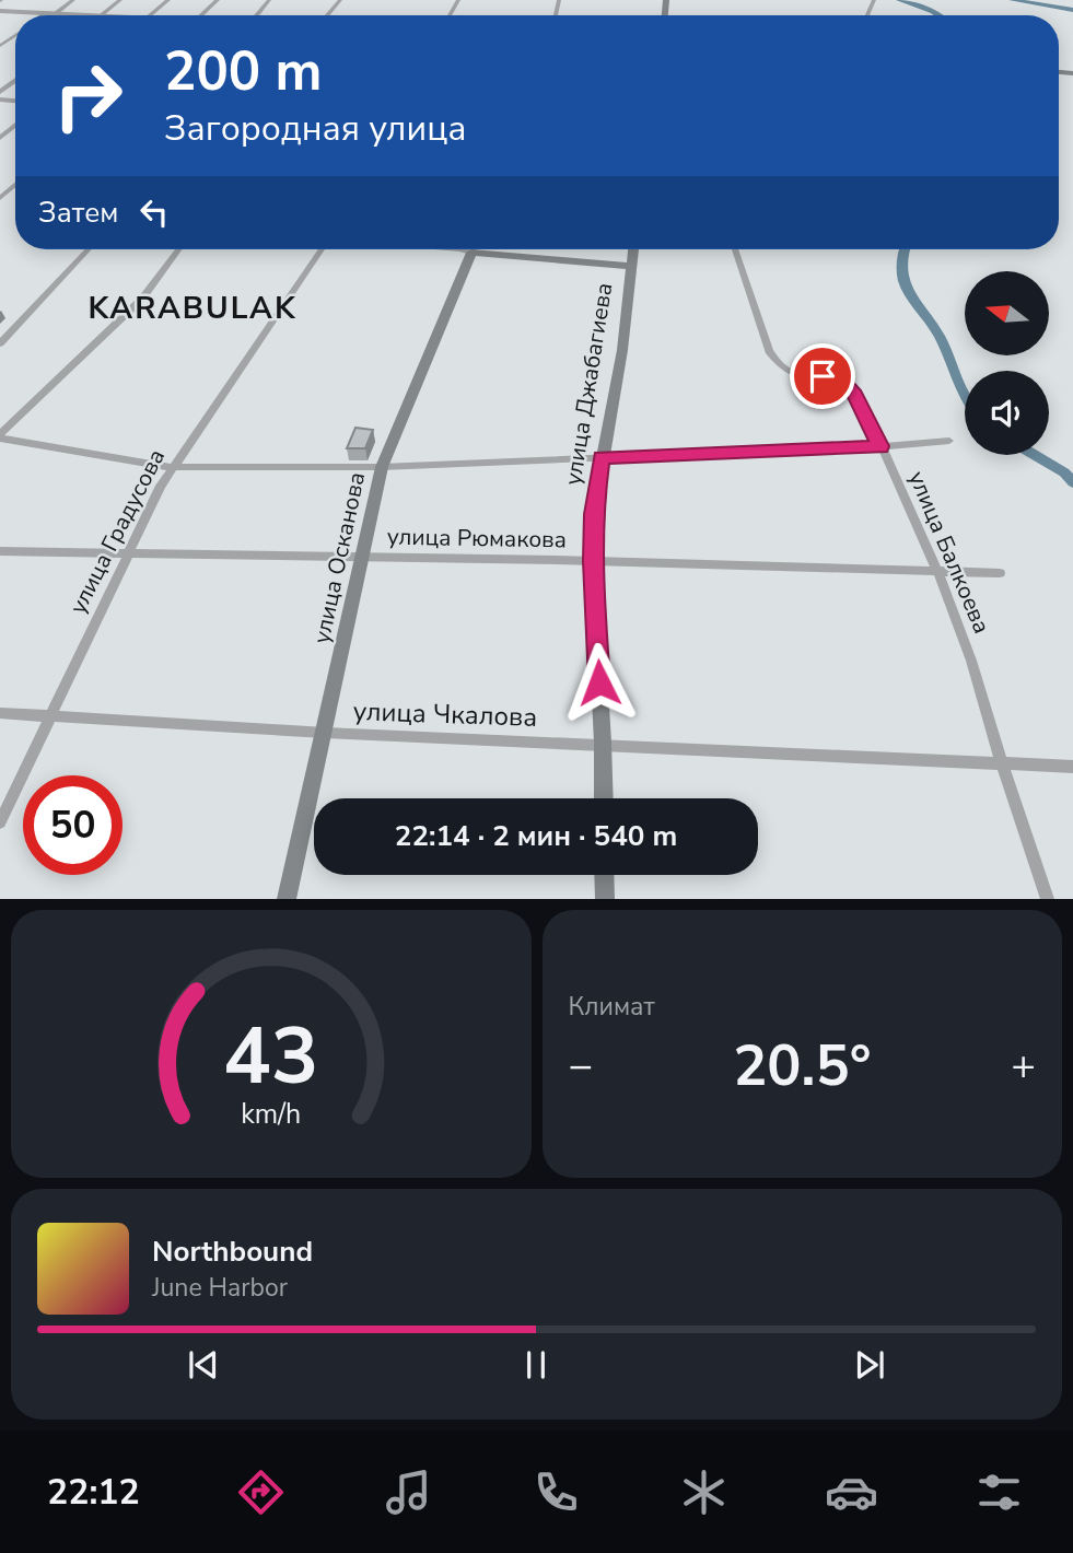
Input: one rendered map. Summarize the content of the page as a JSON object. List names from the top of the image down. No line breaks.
{"streets":{"main road":["улица Джабагиева","улица Осканова"],"street":["улица Градусова","улица Рюмакова","улица Балкоева","улица Чкалова"]},"crossings":[["улица Джабагиева","улица Рюмакова"],["улица Джабагиева","улица Чкалова"],["улица Градусова","улица Рюмакова"],["улица Градусова","улица Чкалова"],["улица Рюмакова","улица Балкоева"],["улица Рюмакова","улица Осканова"],["улица Балкоева","улица Чкалова"],["улица Осканова","улица Чкалова"]],"districts":["KARABULAK"],"north":"left","page":{"turn":["200 m","Загородная улица"],"then":"Затем","limit":"50","trip":"22:14 · 2 мин · 540 m","tile":"Климат","heat":["−","20.5°","+"],"song":["Northbound","June Harbor"],"tabs":"22:12","gauge":["43","km/h"]}}
